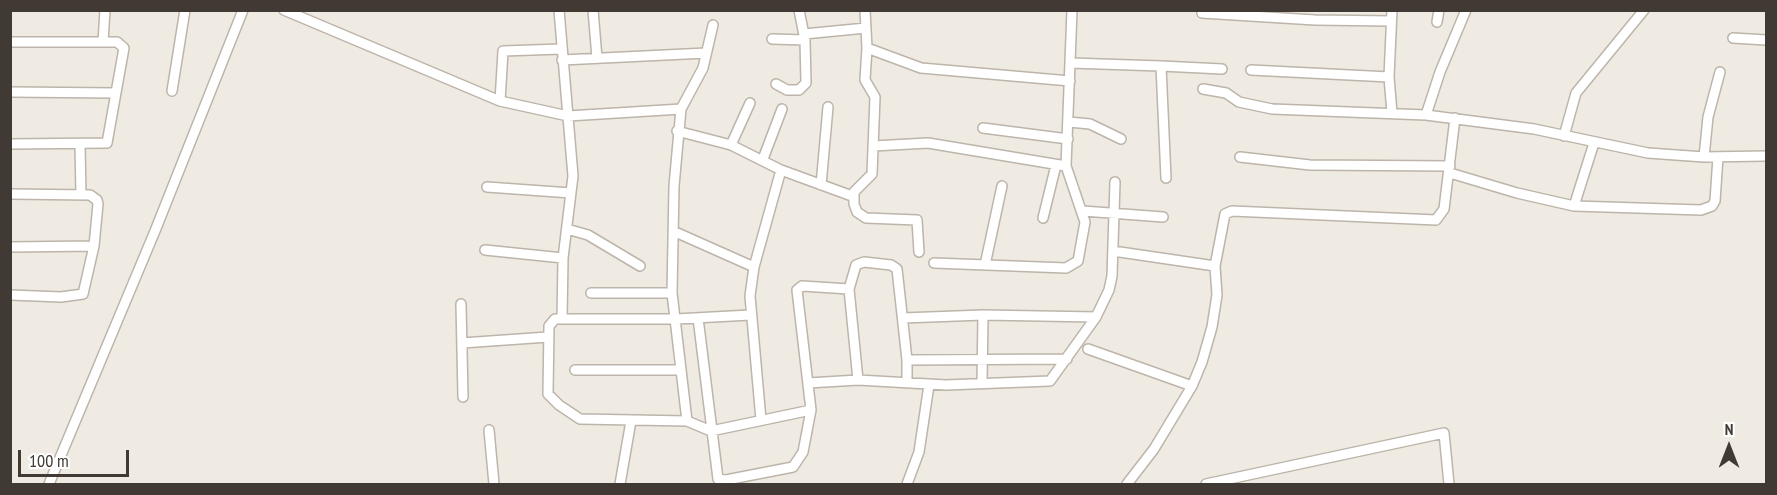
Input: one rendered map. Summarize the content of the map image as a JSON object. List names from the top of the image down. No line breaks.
{"scale_bar":"100 m","north":"top"}
